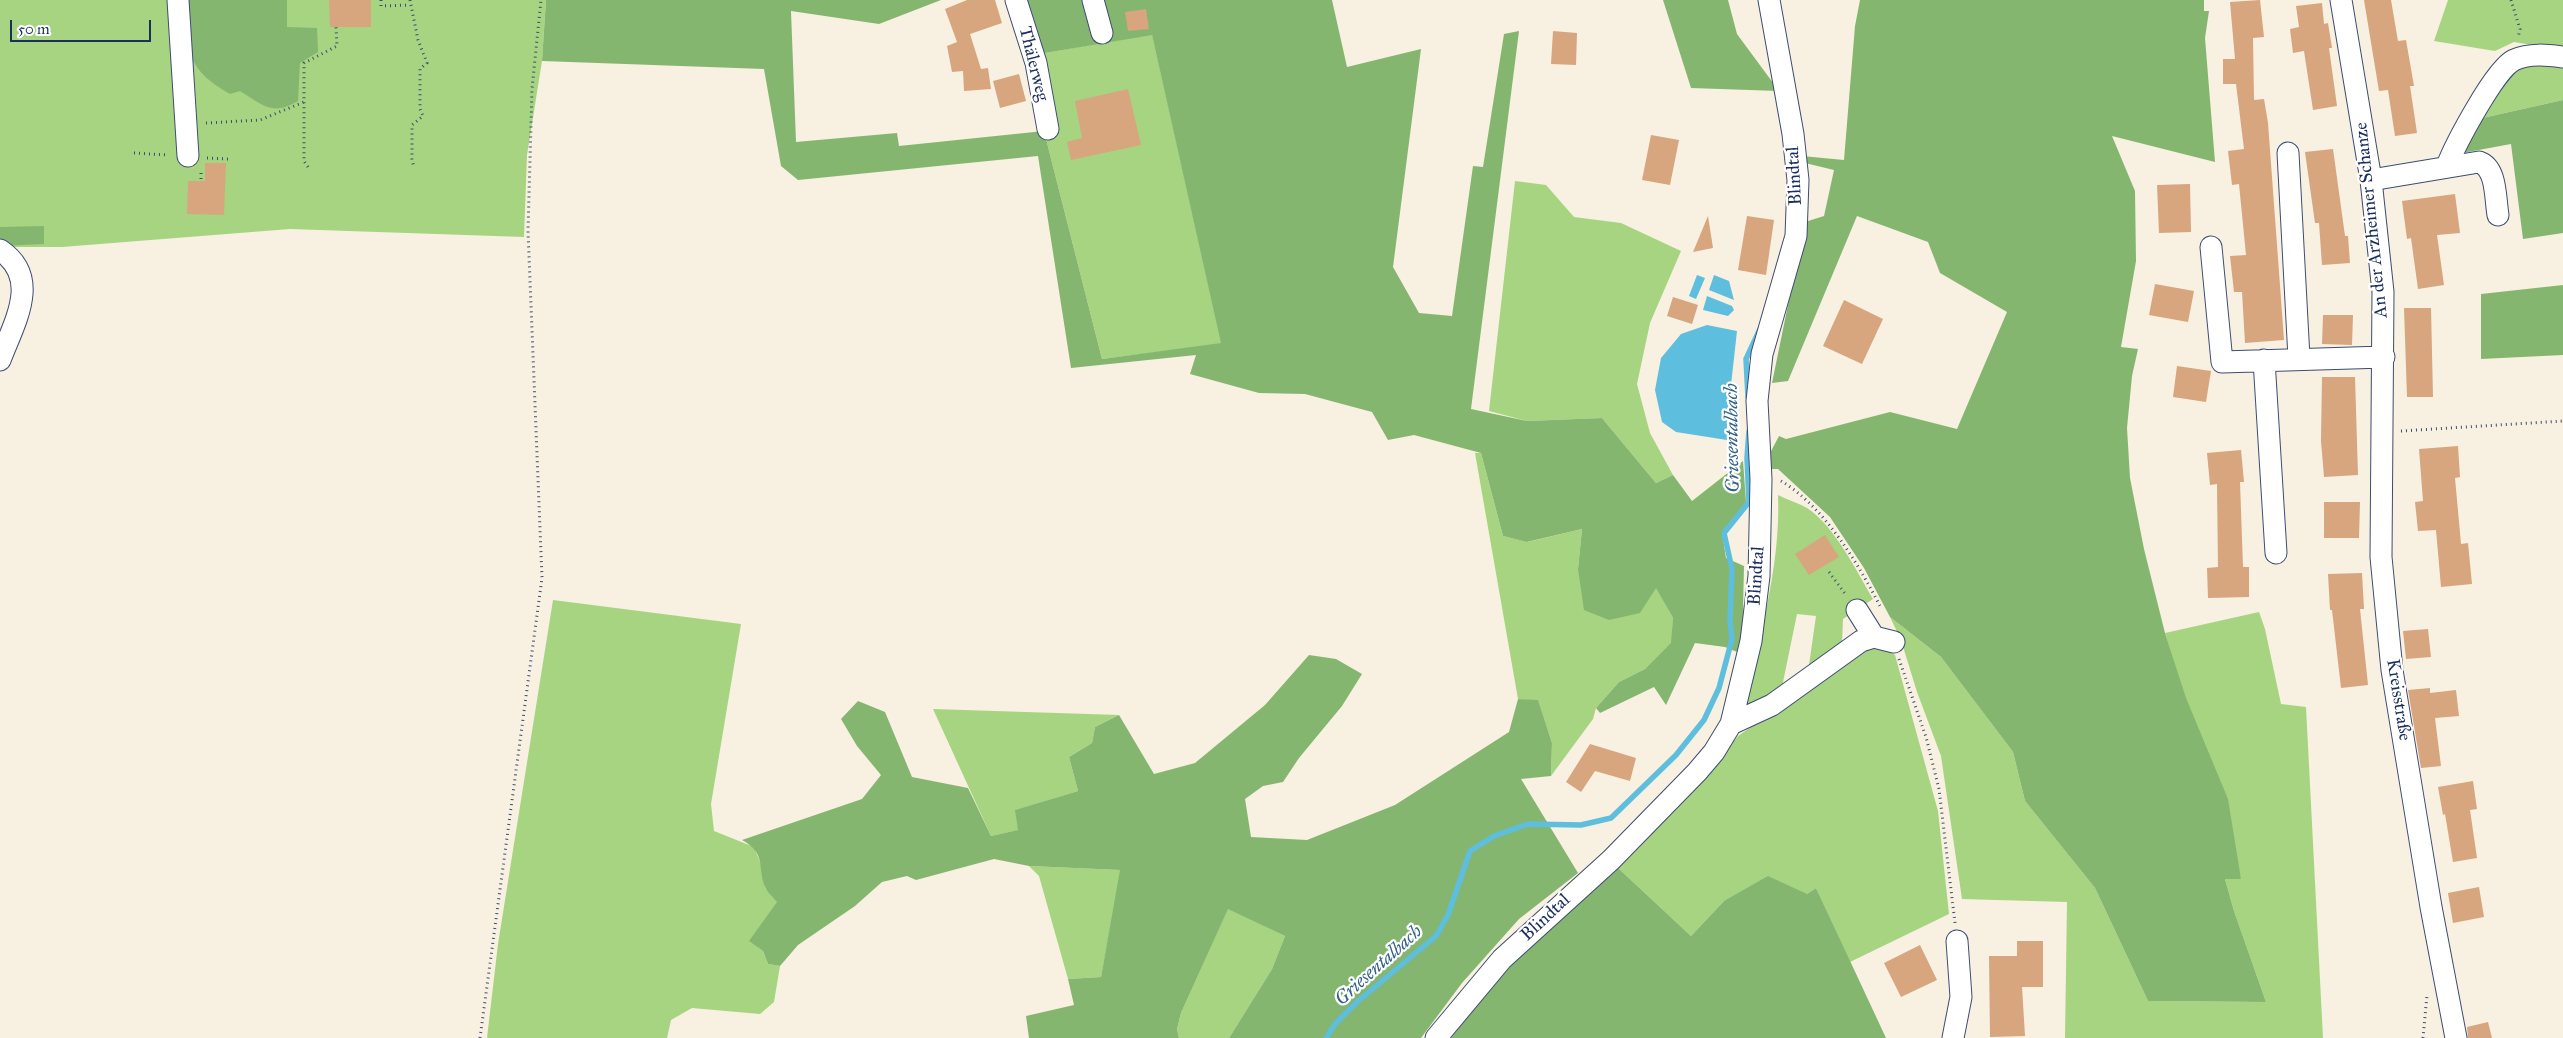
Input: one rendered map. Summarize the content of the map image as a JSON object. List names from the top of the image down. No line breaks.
{"streets":{"street":["Thälerweg","Blindtal","An der Arzheimer Schanze","Kreisstraße"]},"crossings":[["An der Arzheimer Schanze","Kreisstraße"]],"water":["Griesentalbach"],"scale_bar":"50 m"}
